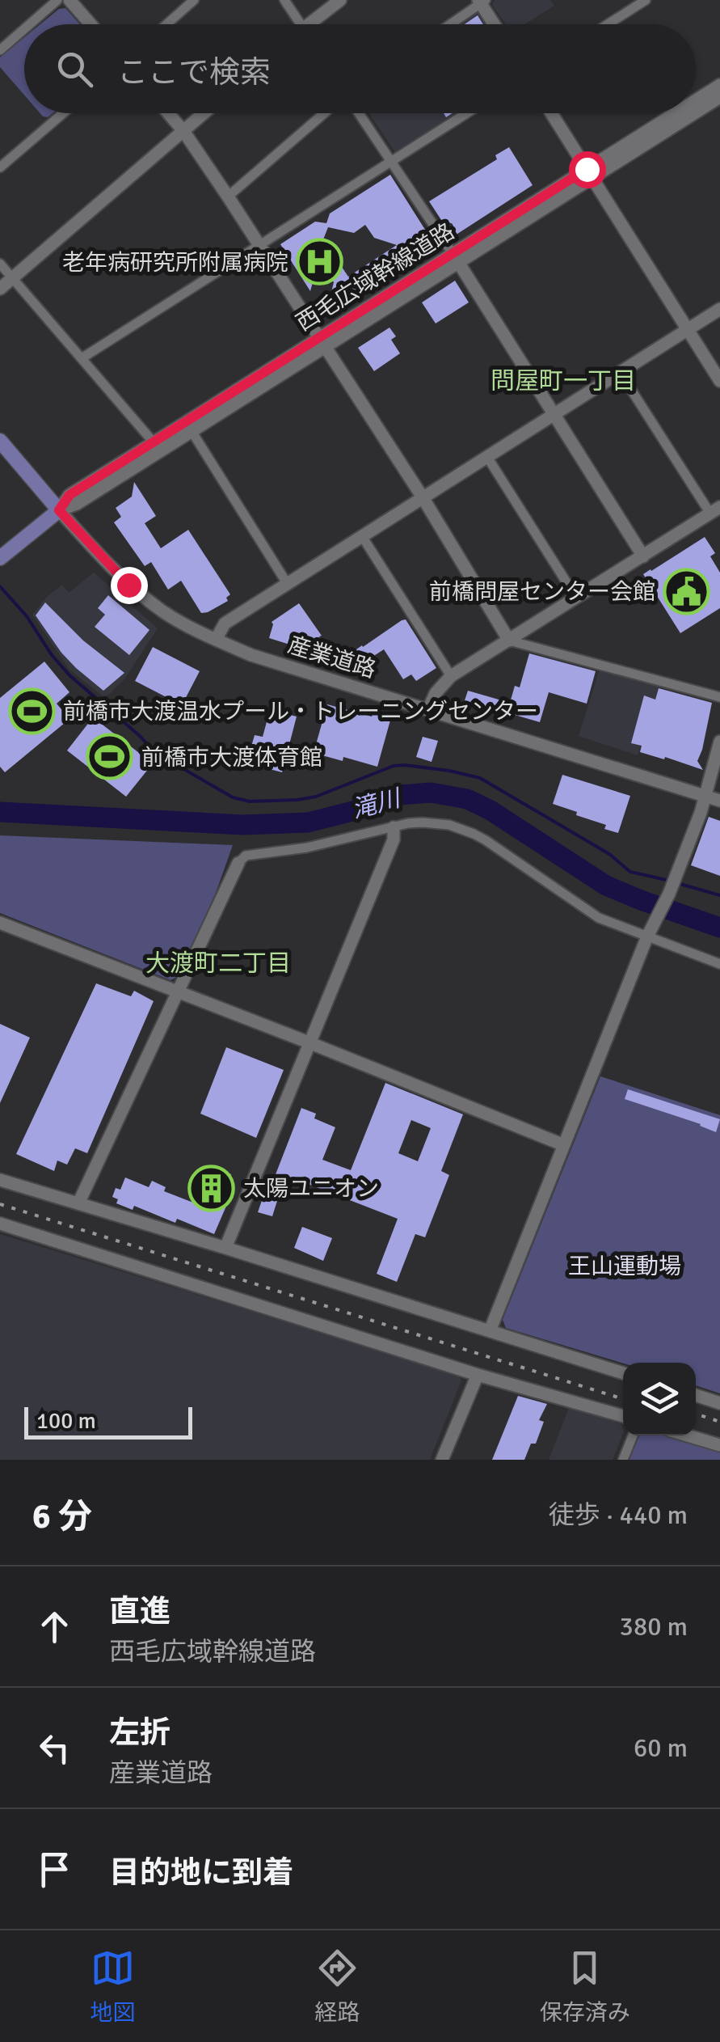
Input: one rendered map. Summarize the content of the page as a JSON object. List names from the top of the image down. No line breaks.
{"streets":{"main road":["西毛広域幹線道路","産業道路"]},"crossings":[["西毛広域幹線道路","産業道路"]],"districts":["問屋町一丁目","大渡町二丁目"],"water":["滝川"],"parks":["王山運動場"],"places":{"hospital":["老年病研究所附属病院"],"public building":["前橋問屋センター会館"],"sports":["前橋市大渡温水プール・トレーニングセンター","前橋市大渡体育館"],"building":["太陽ユニオン"]},"scale_bar":"100 m","page":{"search":"ここで検索","scale":"100 m","heading":["6 分","徒歩 · 440 m"],"list":[["直進","西毛広域幹線道路","380 m"],["左折","産業道路","60 m"],"目的地に到着"],"nav":["地図","経路","保存済み"]}}
